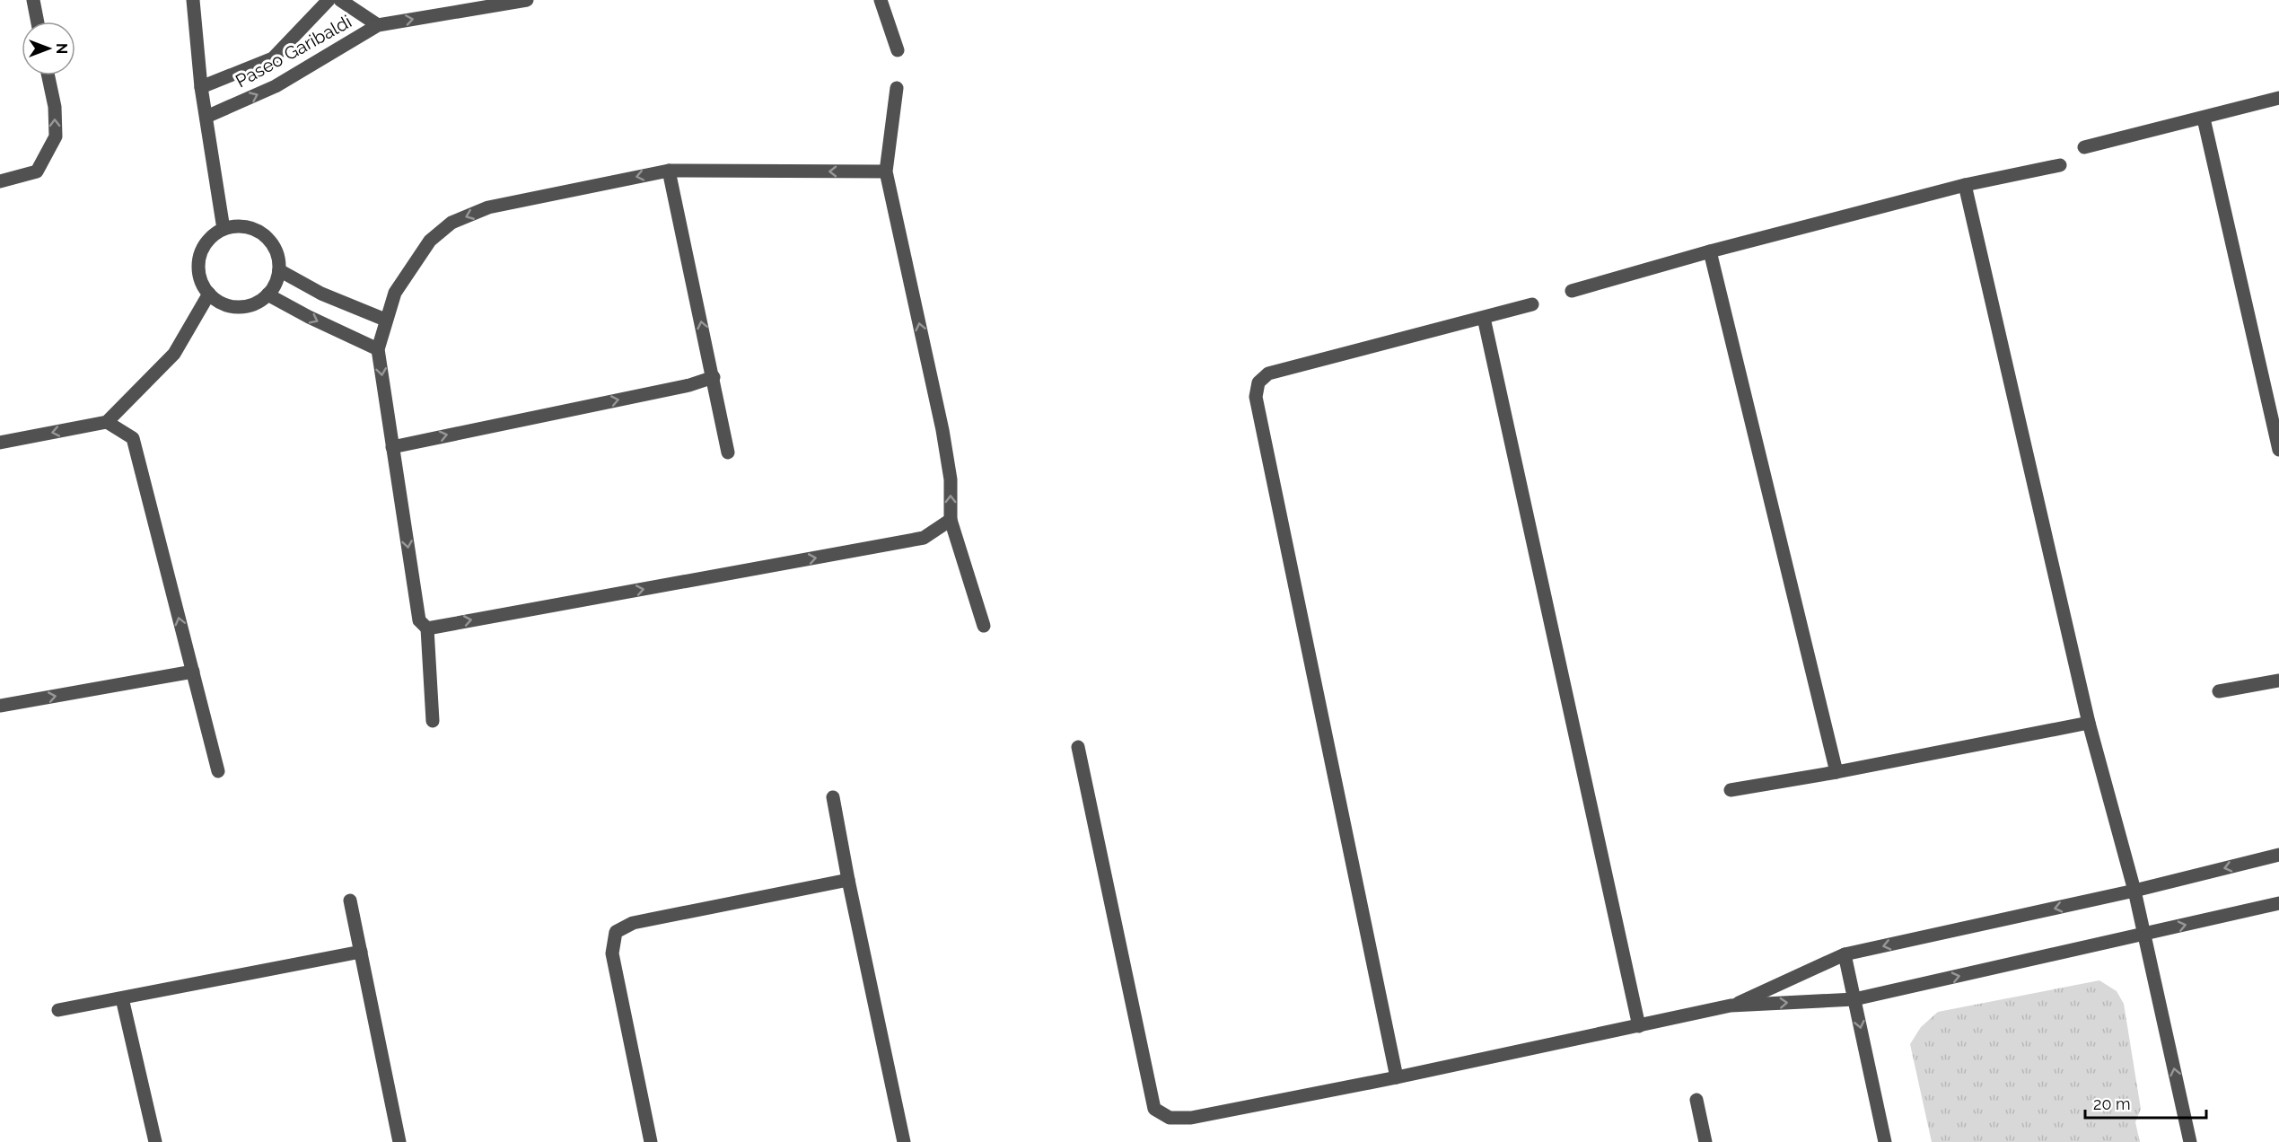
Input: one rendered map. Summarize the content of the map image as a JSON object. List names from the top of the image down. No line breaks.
{"streets":{"street":["Paseo Garibaldi"]},"scale_bar":"20 m","north":"right"}
